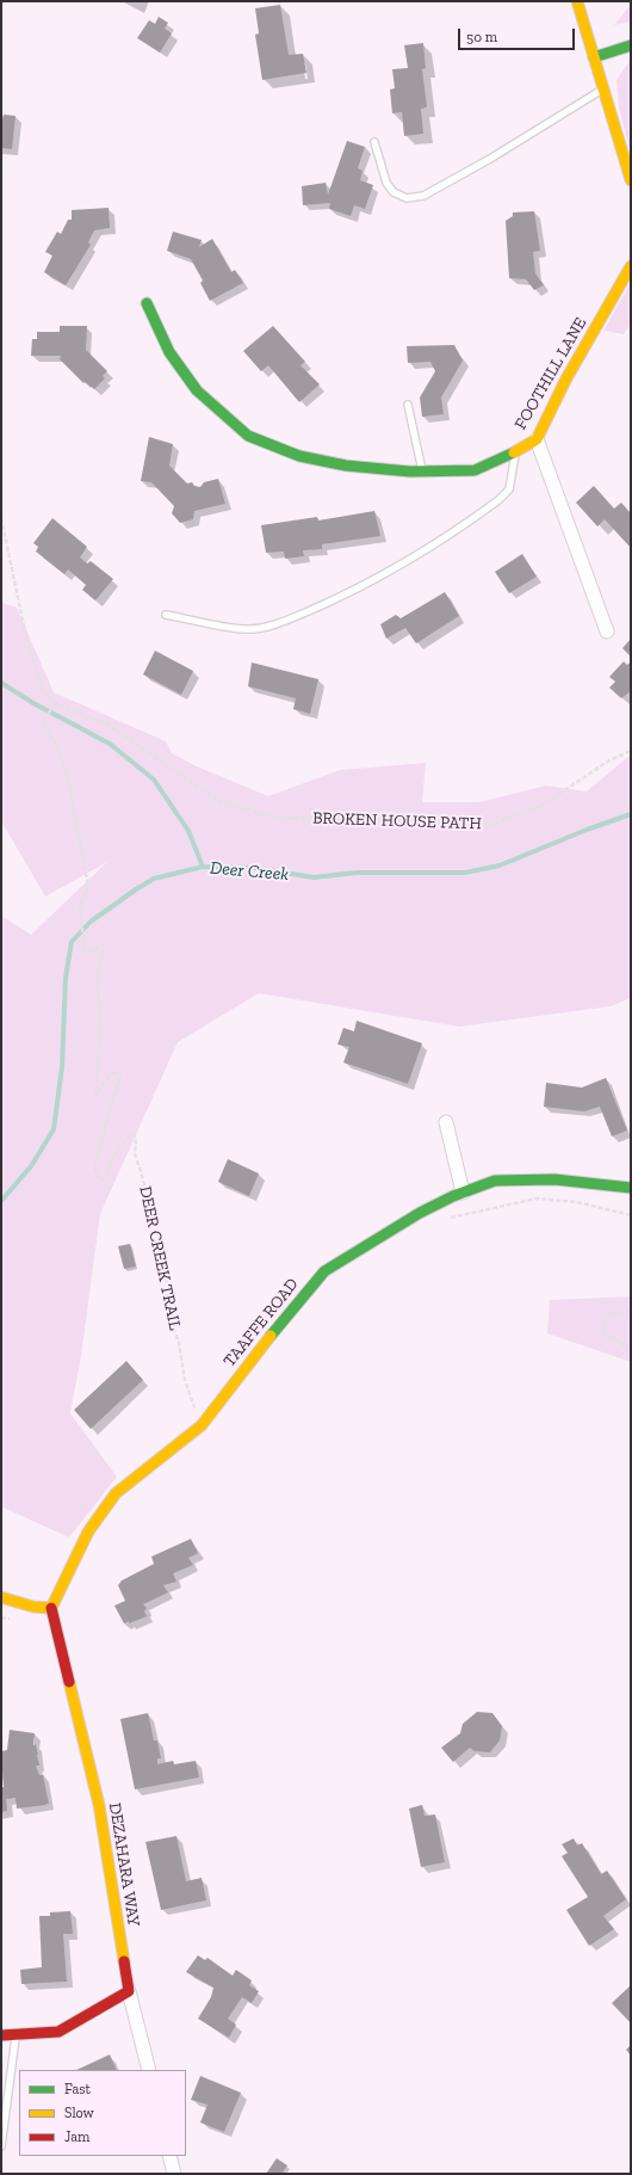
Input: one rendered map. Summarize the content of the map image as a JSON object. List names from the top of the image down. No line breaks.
{"streets":{"street":["FOOTHILL LANE","TAAFFE ROAD","DEZAHARA WAY"],"path":["BROKEN HOUSE PATH","DEER CREEK TRAIL"]},"crossings":[["BROKEN HOUSE PATH","DEER CREEK TRAIL"],["DEER CREEK TRAIL","TAAFFE ROAD"],["TAAFFE ROAD","DEZAHARA WAY"]],"water":["Deer Creek"],"legend":["Fast","Slow","Jam"],"scale_bar":"50 m"}
